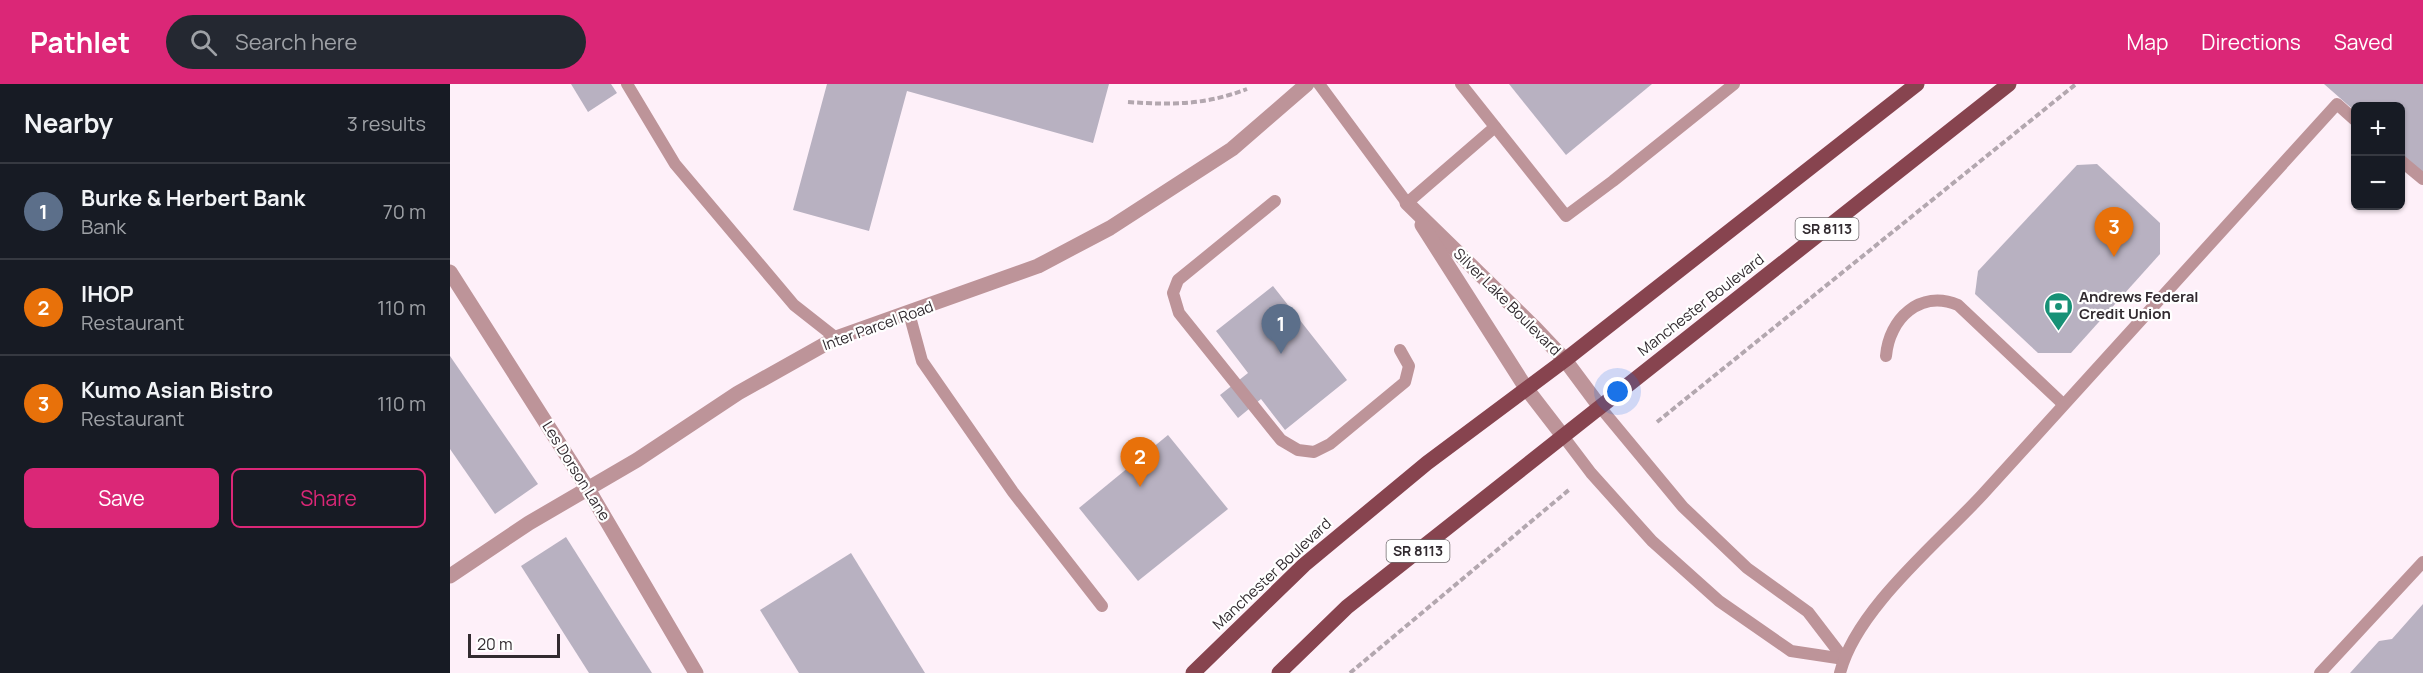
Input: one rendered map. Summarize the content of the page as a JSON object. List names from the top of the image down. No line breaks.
{"streets":{"main road":["SR 8113","Manchester Boulevard"],"street":["Silver Lake Boulevard","Inter Parcel Road","Les Dorson Lane"]},"crossings":[["Silver Lake Boulevard","Manchester Boulevard"],["Inter Parcel Road","Les Dorson Lane"]],"places":{"bank":["Andrews Federal Credit Union"]},"scale_bar":"20 m","page":{"header":"Pathlet","search":"Search here","nav":["Map","Directions","Saved"],"heading":["Nearby","3 results"],"map_buttons":["+","−"],"list":[{"mark":"1","name":"Burke & Herbert Bank","note":"Bank","value":"70 m"},{"mark":"2","name":"IHOP","note":"Restaurant","value":"110 m"},{"mark":"3","name":"Kumo Asian Bistro","note":"Restaurant","value":"110 m"}],"pins":["3","1","2"],"buttons":["Save","Share"],"scale":"20 m"}}
